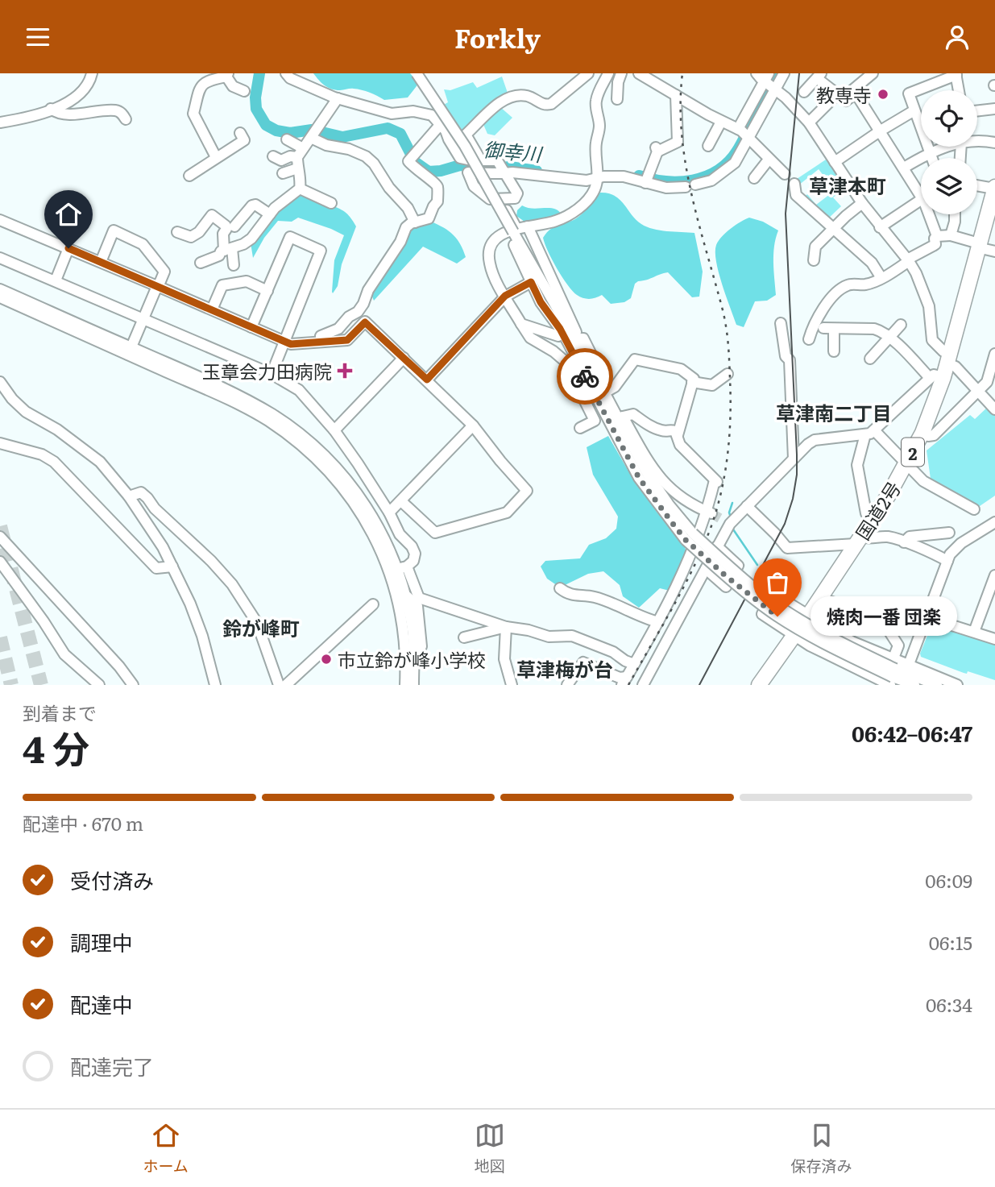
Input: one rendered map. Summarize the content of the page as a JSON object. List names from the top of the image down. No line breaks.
{"streets":{"highway":["2","国道2号"]},"districts":["草津本町","草津南二丁目","鈴が峰町","草津梅が台"],"water":["御幸川"],"places":{"other":["教専寺","焼肉一番 団楽","市立鈴が峰小学校"],"health":["玉章会力田病院"]},"page":{"header":"Forkly","bubble":"焼肉一番 団楽","heading":["4 分","到着まで","06:42–06:47"],"bar":"配達中 · 670 m","list":[["受付済み","06:09"],["調理中","06:15"],["配達中","06:34"],"配達完了"],"tabs":["ホーム","地図","保存済み"]}}
